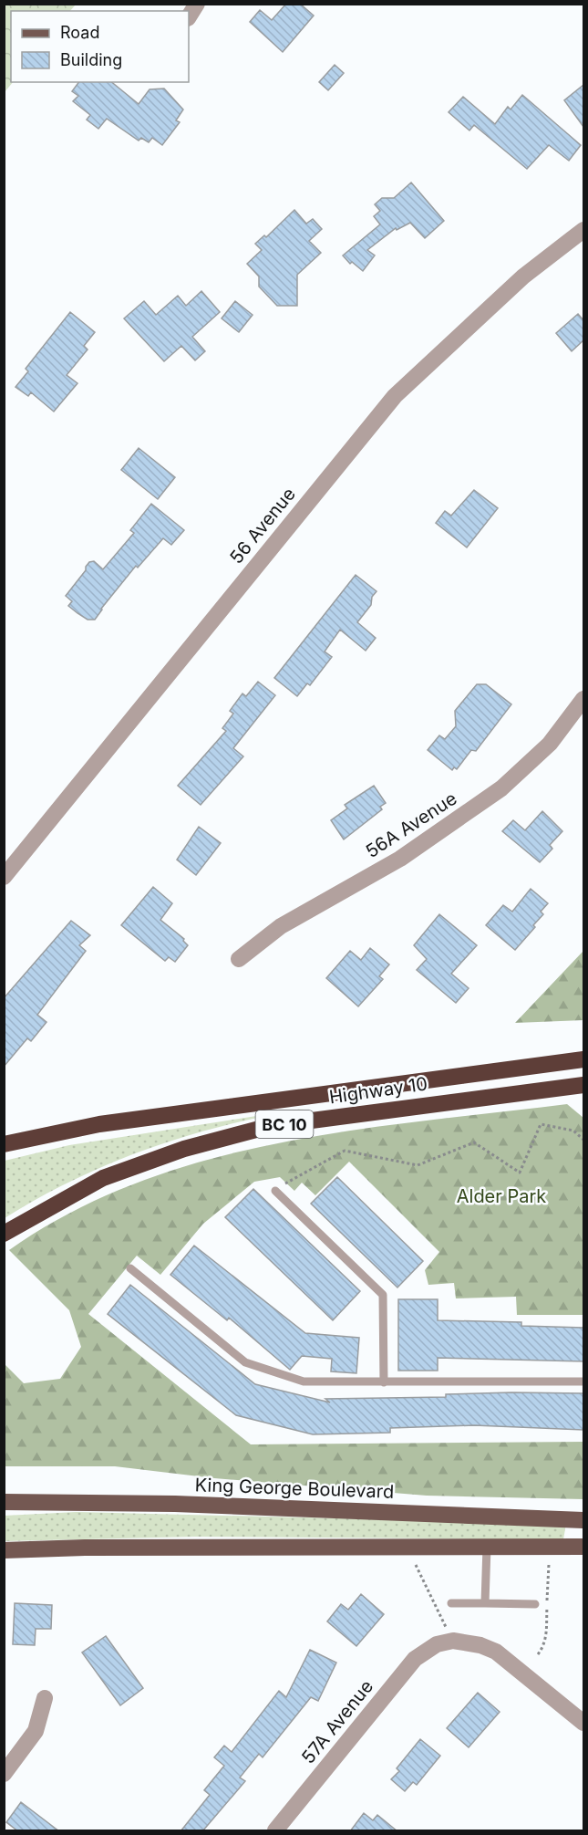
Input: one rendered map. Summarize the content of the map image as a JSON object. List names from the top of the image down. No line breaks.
{"streets":{"highway":["Highway 10","BC 10"],"main road":["King George Boulevard"],"street":["56 Avenue","56A Avenue","57A Avenue"]},"parks":["Alder Park"],"legend":["Road","Building"]}
